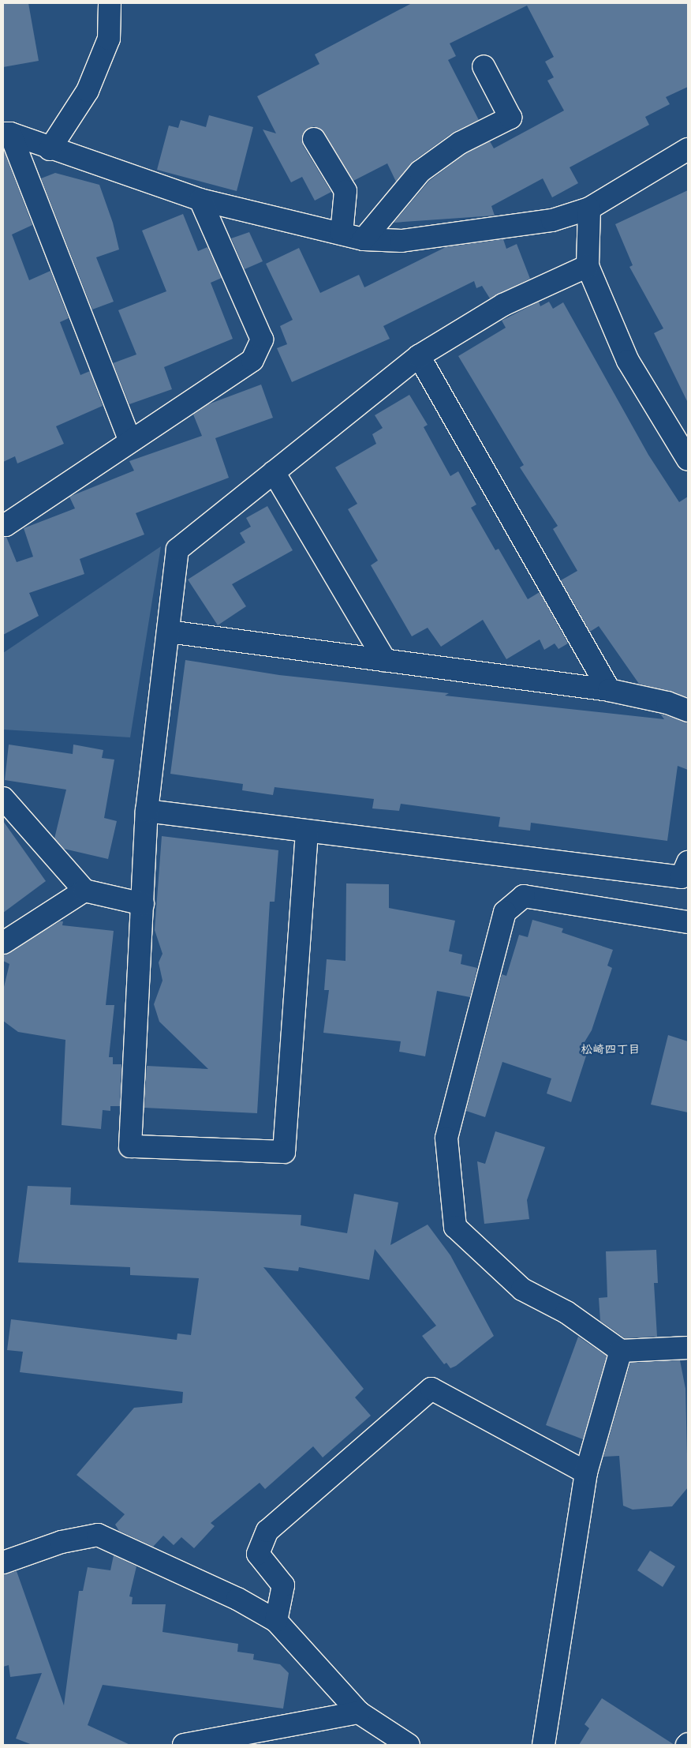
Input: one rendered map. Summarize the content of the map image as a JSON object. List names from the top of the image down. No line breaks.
{"districts":["松崎四丁目"]}
